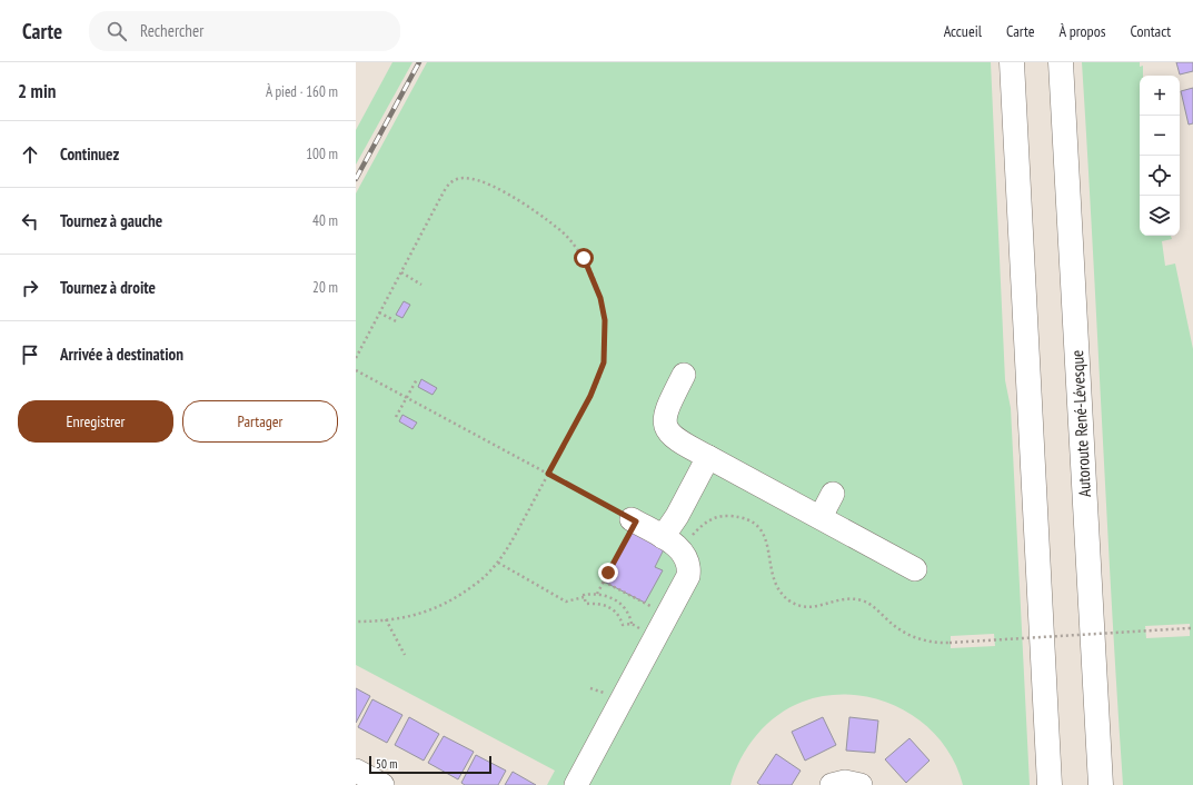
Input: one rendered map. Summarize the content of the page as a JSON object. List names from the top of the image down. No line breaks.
{"streets":{"highway":["Autoroute René-Lévesque"]},"scale_bar":"50 m","page":{"header":"Carte","search":"Rechercher","nav":["Accueil","Carte","À propos","Contact"],"heading":["2 min","À pied · 160 m"],"map_buttons":["+","−"],"list":[["Continuez","100 m"],["Tournez à gauche","40 m"],["Tournez à droite","20 m"],"Arrivée à destination"],"buttons":["Enregistrer","Partager"],"scale":"50 m"}}
